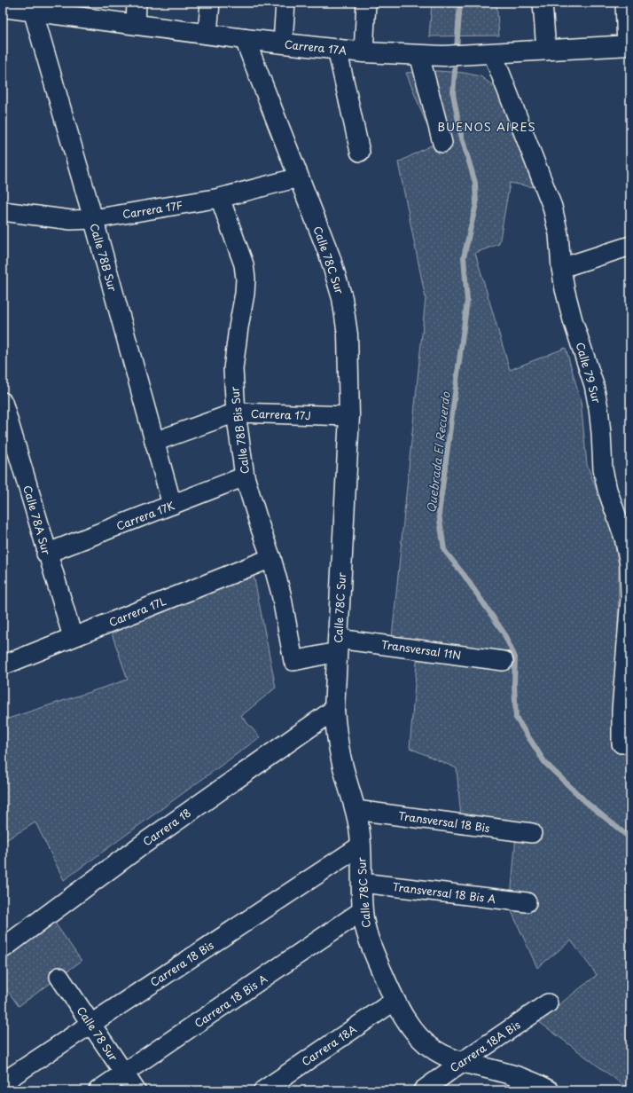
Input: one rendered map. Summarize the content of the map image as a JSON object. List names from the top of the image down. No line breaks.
{"streets":{"street":["Carrera 17A","Carrera 17F","Calle 78B Sur","Calle 78C Sur","Calle 79 Sur","Carrera 17J","Calle 78B Bis Sur","Carrera 17K","Calle 78A Sur","Carrera 17L","Transversal 11N","Transversal 18 Bis","Carrera 18","Transversal 18 Bis A","Carrera 18 Bis","Carrera 18 Bis A","Calle 78 Sur","Carrera 18A","Carrera 18A Bis"]},"crossings":[["Carrera 17A","Calle 78B Sur"],["Carrera 17A","Calle 78C Sur"],["Carrera 17A","Calle 79 Sur"],["Carrera 17F","Calle 78B Sur"],["Carrera 17F","Calle 78C Sur"],["Carrera 17F","Calle 78B Bis Sur"],["Calle 78B Sur","Carrera 17J"],["Calle 78B Sur","Carrera 17K"],["Calle 78C Sur","Carrera 17J"],["Calle 78C Sur","Transversal 11N"],["Calle 78C Sur","Transversal 18 Bis"],["Calle 78C Sur","Carrera 18"],["Calle 78C Sur","Transversal 18 Bis A"],["Calle 78C Sur","Carrera 18 Bis"],["Calle 78C Sur","Carrera 18 Bis A"],["Calle 78C Sur","Carrera 18A"],["Calle 78C Sur","Carrera 18A Bis"],["Carrera 17J","Calle 78B Bis Sur"],["Calle 78B Bis Sur","Carrera 17K"],["Calle 78B Bis Sur","Carrera 17L"],["Calle 78B Bis Sur","Transversal 11N"],["Carrera 17K","Calle 78A Sur"],["Calle 78A Sur","Carrera 17L"],["Carrera 18 Bis","Calle 78 Sur"],["Carrera 18 Bis A","Calle 78 Sur"]],"districts":["BUENOS AIRES"],"water":["Quebrada El Recuerdo"]}
